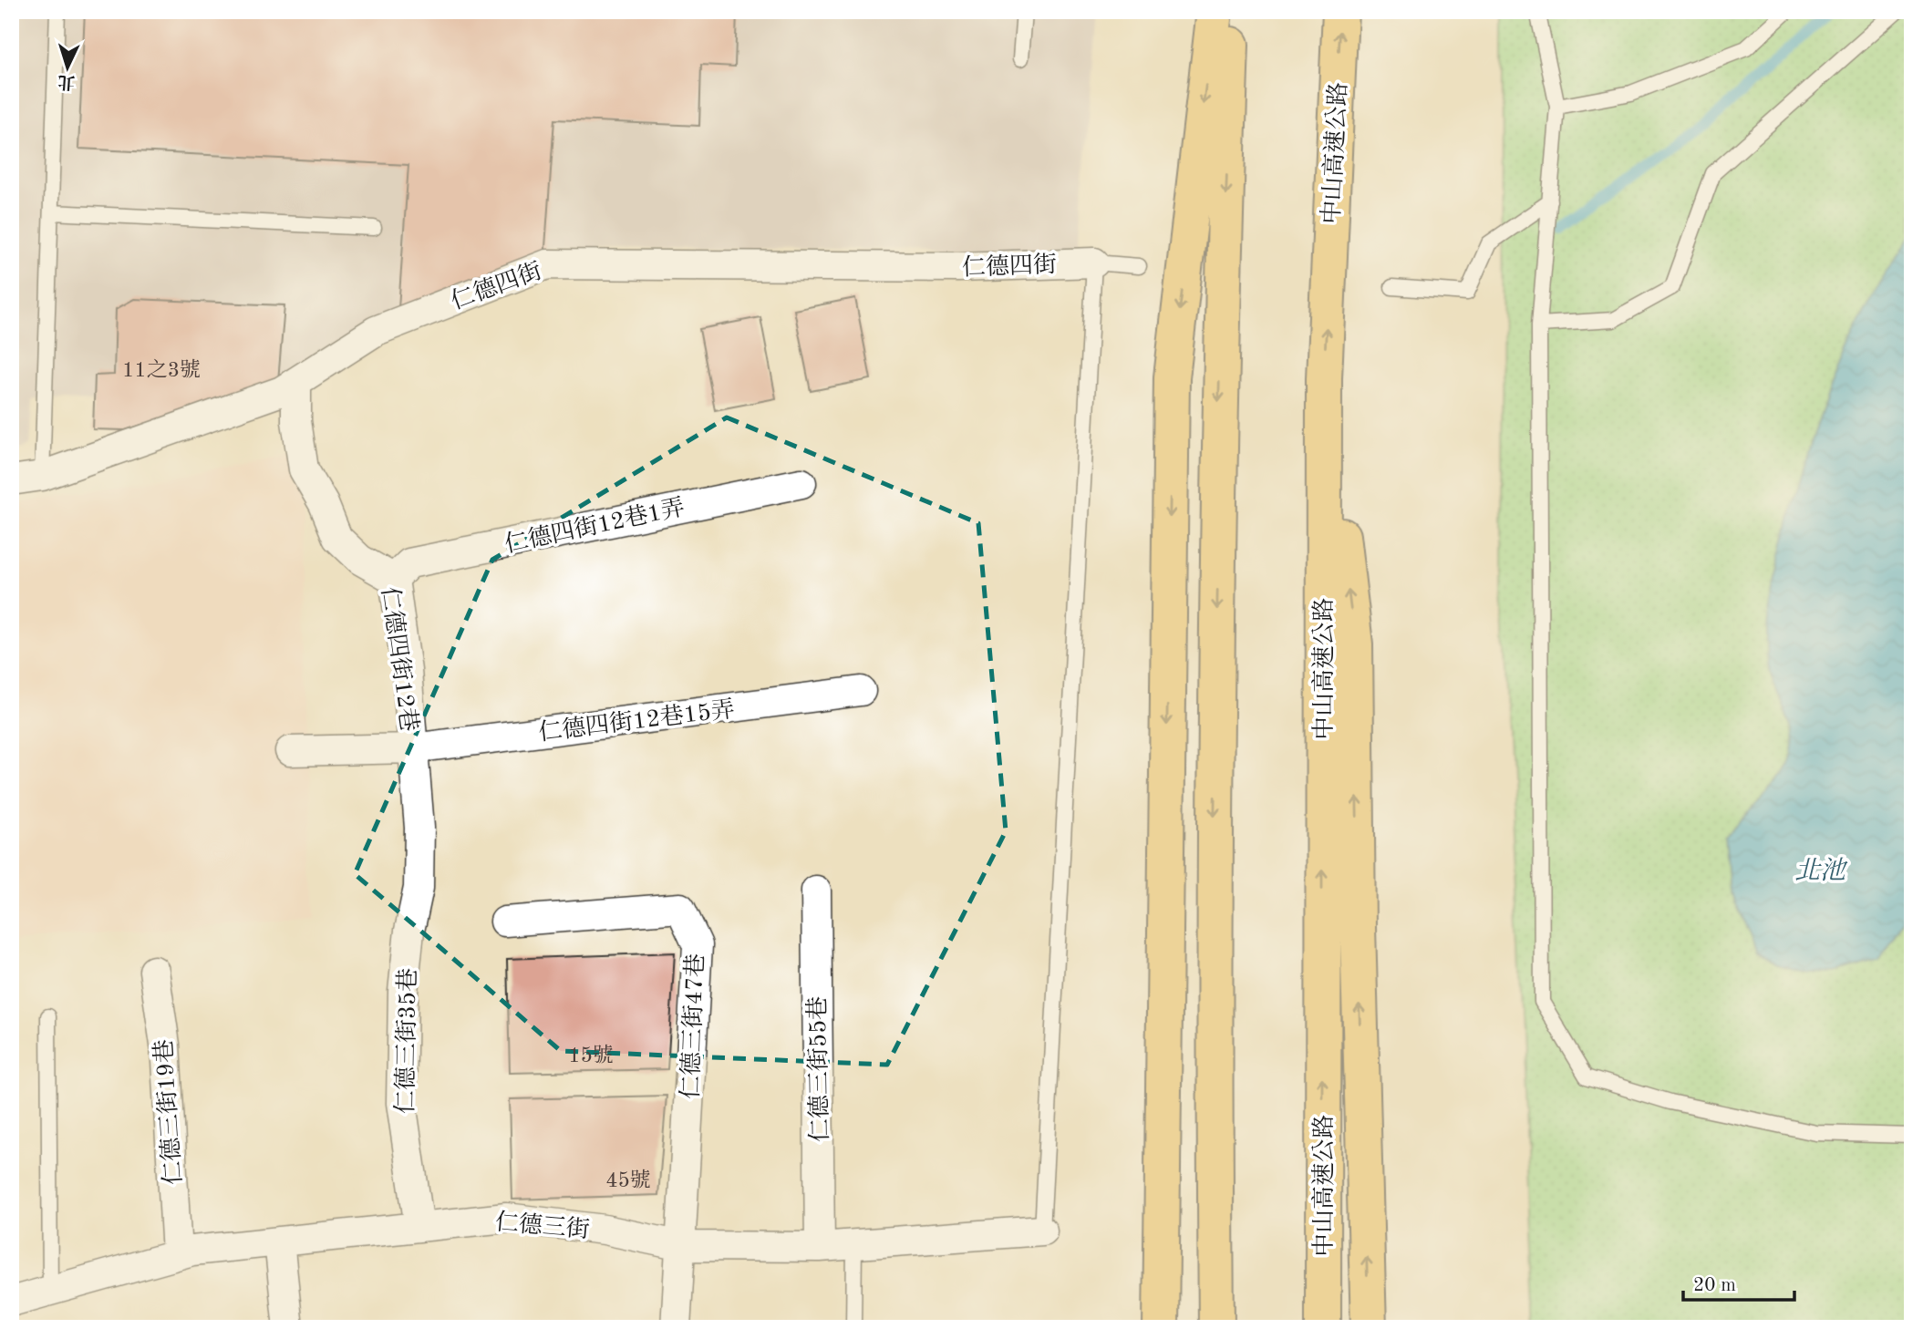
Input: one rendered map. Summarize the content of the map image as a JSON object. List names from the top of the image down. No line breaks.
{"streets":{"highway":["中山高速公路"],"street":["仁德四街","仁德四街12巷1弄","仁德四街12巷","仁德四街12巷15弄","仁德三街47巷","仁德三街35巷","仁德三街55巷","仁德三街19巷","仁德三街"]},"crossings":[["仁德四街","仁德四街12巷"],["仁德四街12巷1弄","仁德四街12巷"],["仁德四街12巷","仁德四街12巷15弄"],["仁德四街12巷","仁德三街35巷"],["仁德三街47巷","仁德三街"],["仁德三街35巷","仁德三街"],["仁德三街55巷","仁德三街"],["仁德三街19巷","仁德三街"]],"water":["北池"],"house_numbers":["11之3號","15號","45號"],"scale_bar":"20 m","north":"bottom"}
